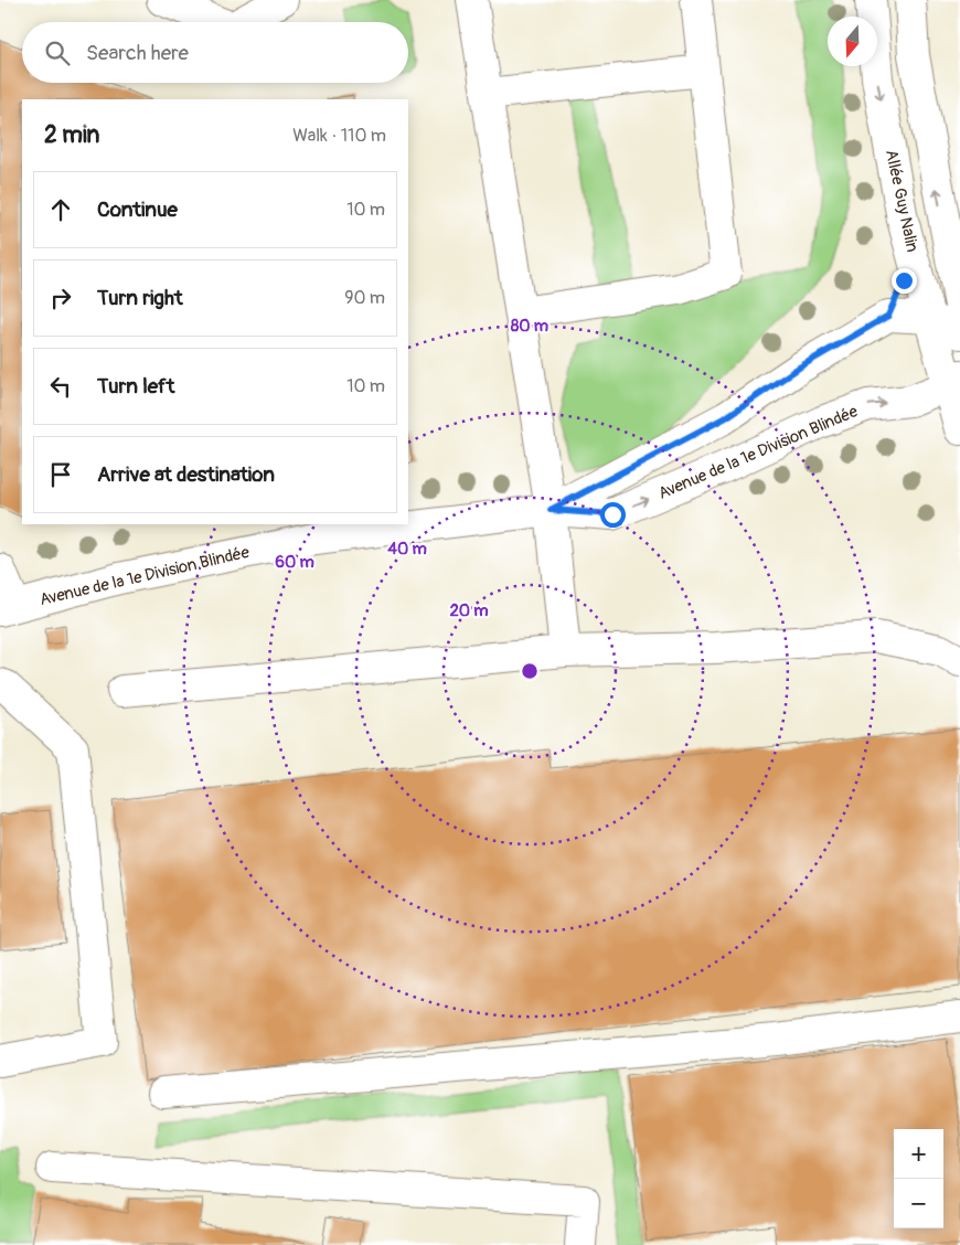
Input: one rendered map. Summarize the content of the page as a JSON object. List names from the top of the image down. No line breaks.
{"streets":{"street":["Allée Guy Nalin","Avenue de la 1e Division Blindée"]},"crossings":[["Allée Guy Nalin","Avenue de la 1e Division Blindée"]],"north":"bottom","page":{"search":"Search here","heading":["2 min","Walk · 110 m"],"list":[["Continue","10 m"],["Turn right","90 m"],["Turn left","10 m"],"Arrive at destination"],"map_buttons":["+","−"]},"rings":["80 m","40 m","60 m","20 m"]}
